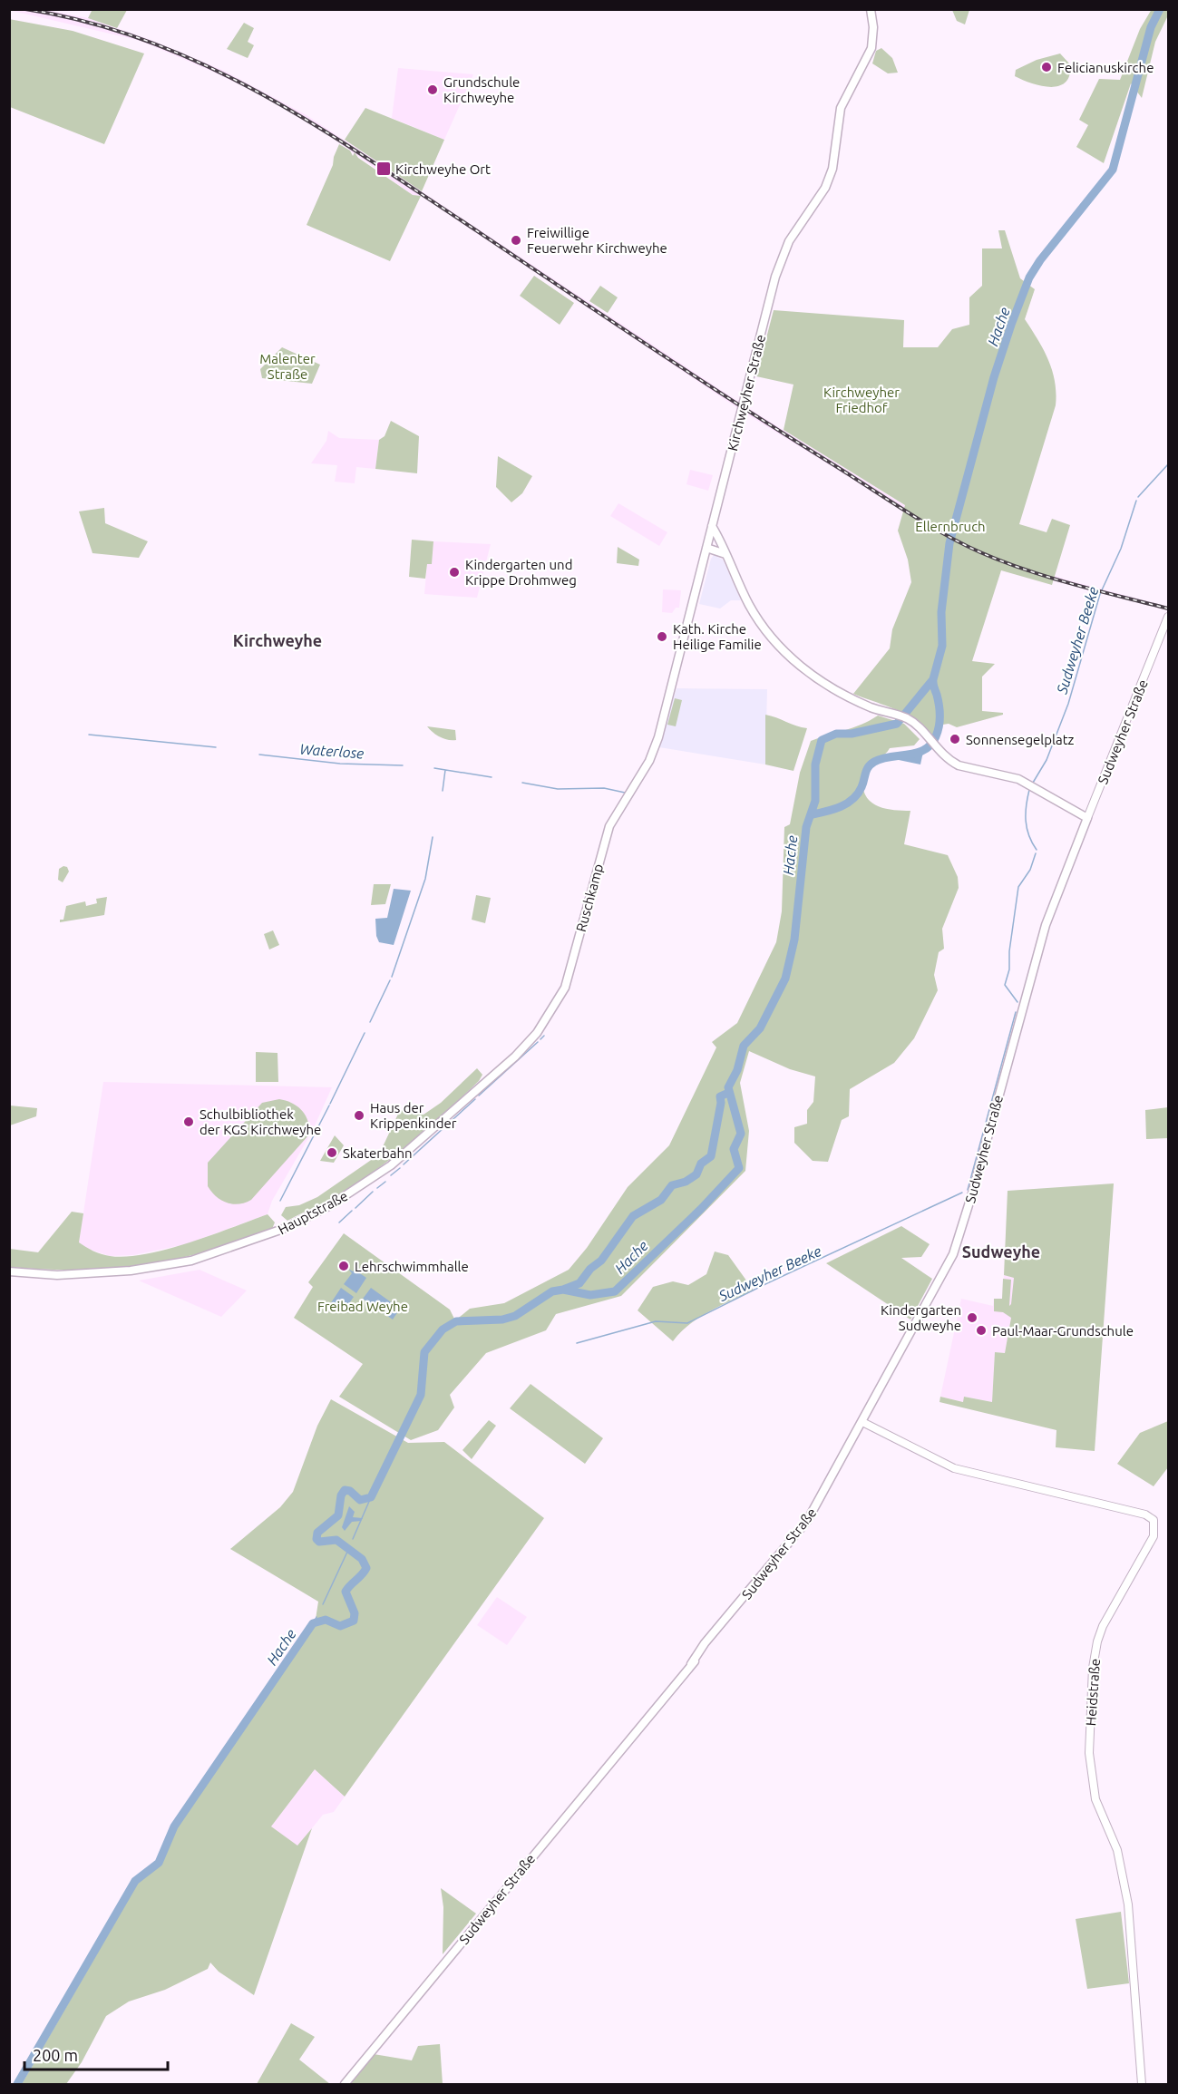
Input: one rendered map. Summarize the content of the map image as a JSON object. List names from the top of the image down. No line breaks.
{"streets":{"main road":["Kirchweyher Straße","Sudweyher Straße","Ruschkamp","Hauptstraße"],"street":["Heidstraße"]},"crossings":[["Kirchweyher Straße","Ruschkamp"],["Sudweyher Straße","Heidstraße"],["Ruschkamp","Hauptstraße"]],"districts":["Kirchweyhe","Sudweyhe"],"water":["Hache","Sudweyher Beeke","Waterlose"],"parks":["Malenter Straße","Kirchweyher Friedhof","Ellernbruch","Freibad Weyhe"],"places":{"other":["Felicianuskirche","Grundschule Kirchweyhe","Freiwillige Feuerwehr Kirchweyhe","Kindergarten und Krippe Drohmweg","Kath. Kirche Heilige Familie","Sonnensegelplatz","Haus der Krippenkinder","Schulbibliothek der KGS Kirchweyhe","Skaterbahn","Lehrschwimmhalle","Kindergarten Sudweyhe","Paul-Maar-Grundschule"],"transit":["Kirchweyhe Ort"]},"scale_bar":"200 m"}
